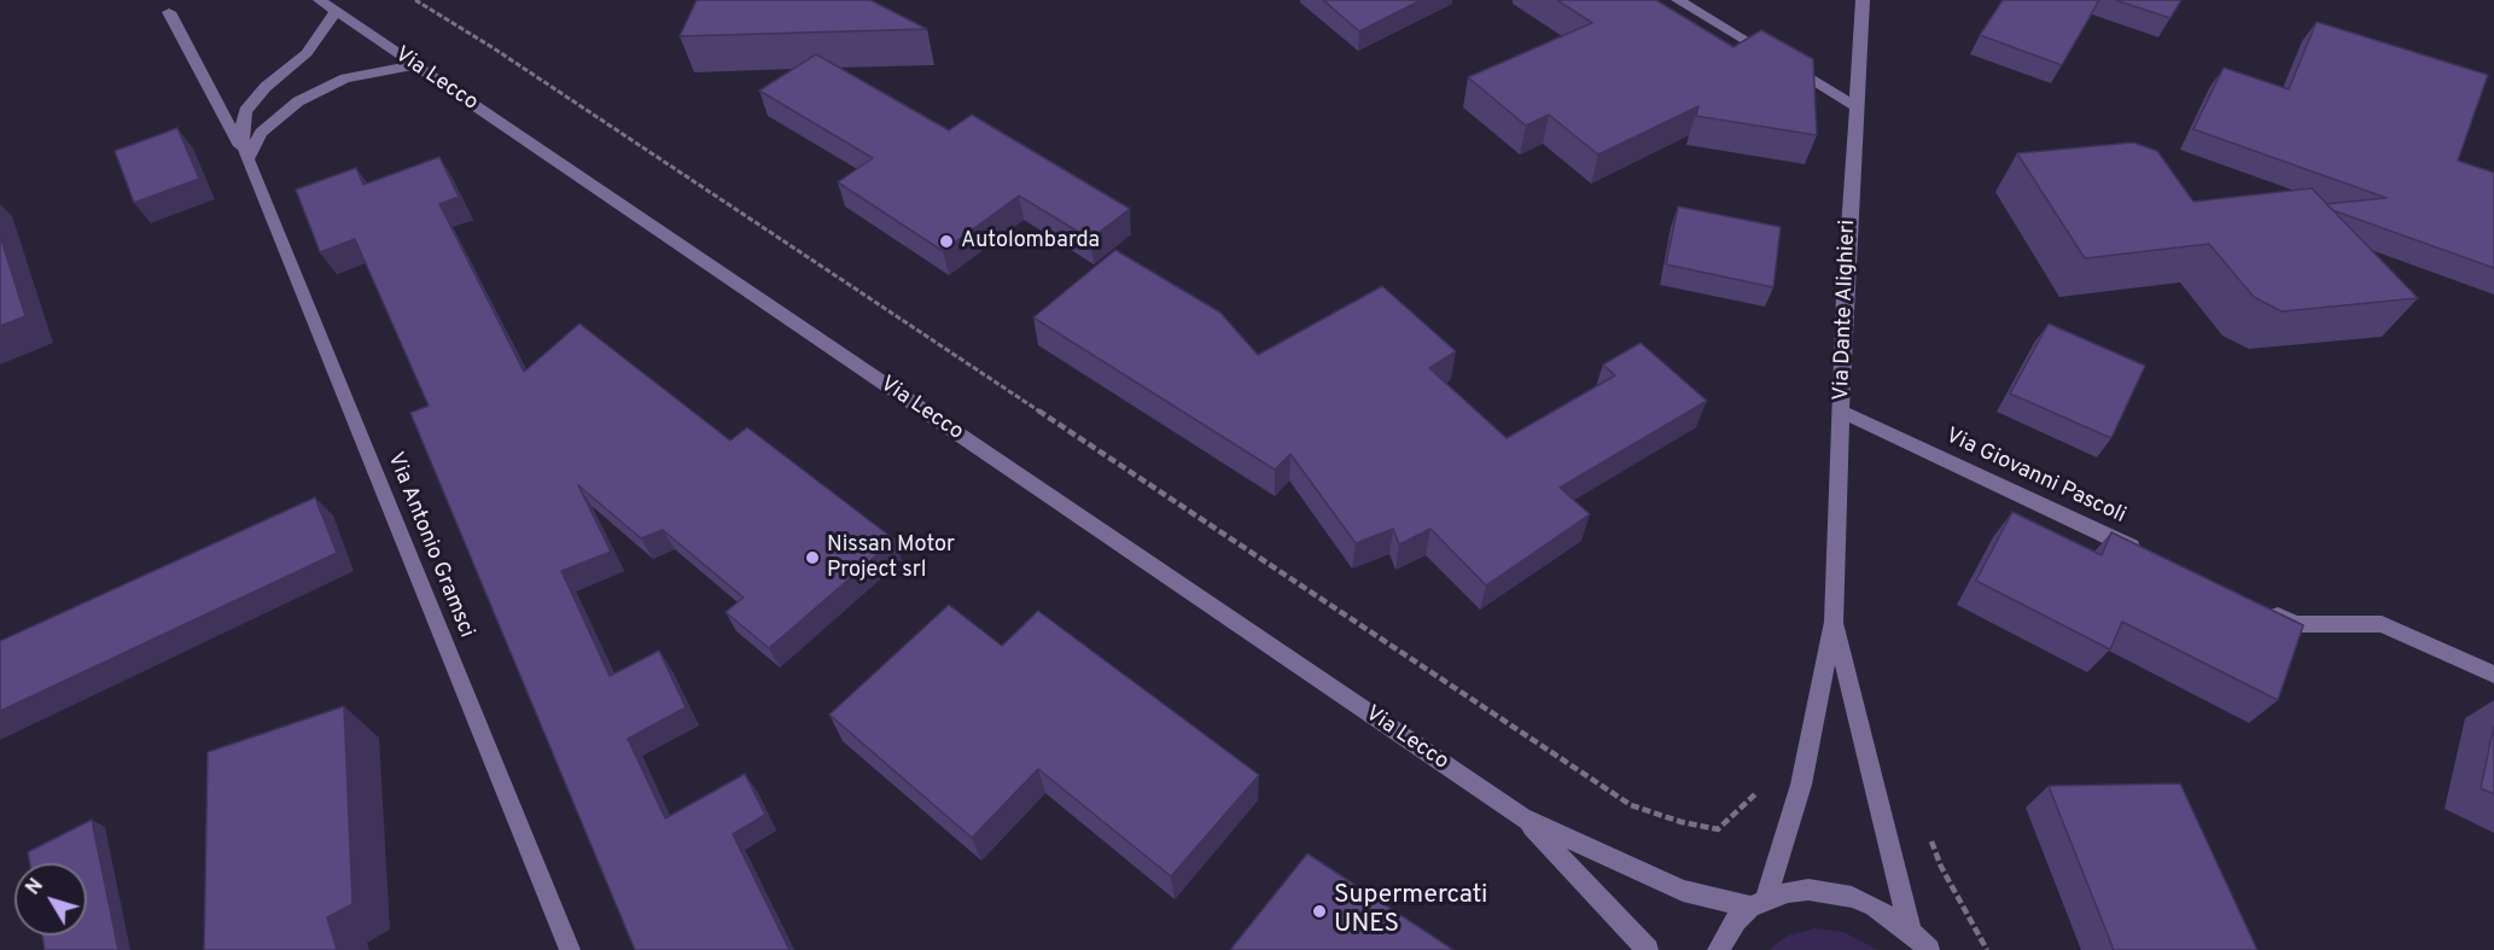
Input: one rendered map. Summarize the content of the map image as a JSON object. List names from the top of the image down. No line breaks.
{"streets":{"street":["Via Lecco","Via Dante Alighieri","Via Giovanni Pascoli","Via Antonio Gramsci"]},"crossings":[["Via Lecco","Via Dante Alighieri"],["Via Lecco","Via Antonio Gramsci"],["Via Dante Alighieri","Via Giovanni Pascoli"]],"places":["Autolombarda","Nissan Motor Project srl","Supermercati UNES"],"north":"top left"}
